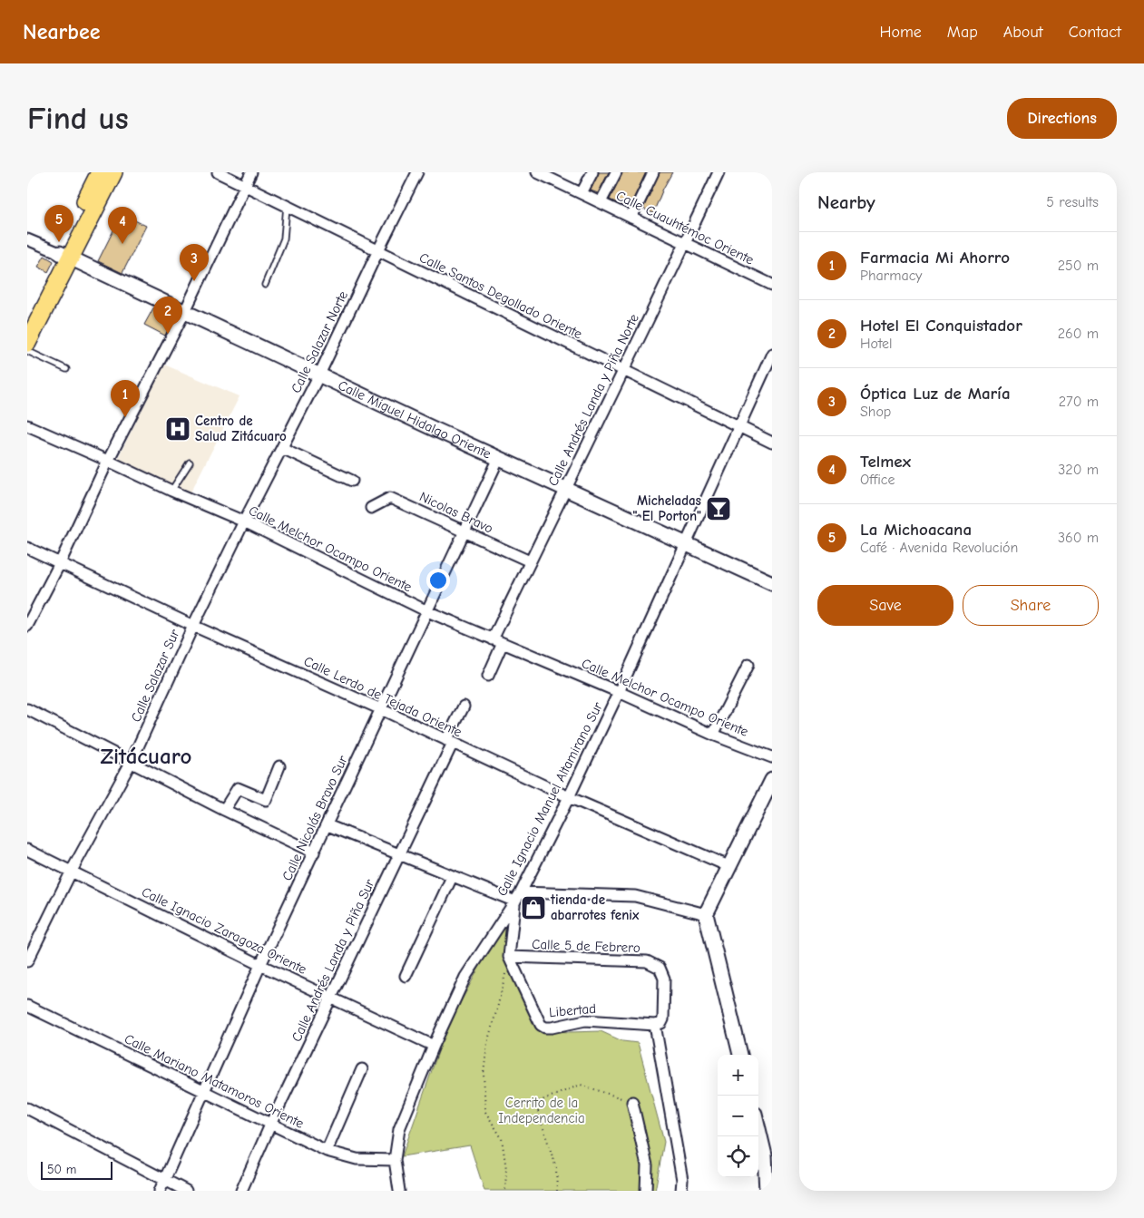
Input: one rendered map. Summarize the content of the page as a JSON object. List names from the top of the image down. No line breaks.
{"streets":{"street":["Calle Cuauhtémoc Oriente","Calle Santos Degollado Oriente","Calle Salazar Norte","Calle Andrés Landa y Piña Norte","Calle Miguel Hidalgo Oriente","Nicolas Bravo","Calle Melchor Ocampo Oriente","Calle Salazar Sur","Calle Lerdo de Tejada Oriente","Calle Ignacio Manuel Altamirano Sur","Calle Nicolás Bravo Sur","Calle Ignacio Zaragoza Oriente","Calle 5 de Febrero","Calle Andrés Landa y Piña Sur","Libertad","Calle Mariano Matamoros Oriente"]},"crossings":[["Calle Cuauhtémoc Oriente","Calle Andrés Landa y Piña Norte"],["Calle Santos Degollado Oriente","Calle Salazar Norte"],["Calle Santos Degollado Oriente","Calle Andrés Landa y Piña Norte"],["Calle Santos Degollado Oriente","Calle Ignacio Manuel Altamirano Sur"],["Calle Salazar Norte","Calle Miguel Hidalgo Oriente"],["Calle Salazar Norte","Calle Melchor Ocampo Oriente"],["Calle Salazar Norte","Calle Salazar Sur"],["Calle Andrés Landa y Piña Norte","Calle Miguel Hidalgo Oriente"],["Calle Andrés Landa y Piña Norte","Nicolas Bravo"],["Calle Andrés Landa y Piña Norte","Calle Melchor Ocampo Oriente"],["Calle Miguel Hidalgo Oriente","Calle Ignacio Manuel Altamirano Sur"],["Calle Miguel Hidalgo Oriente","Calle Nicolás Bravo Sur"],["Nicolas Bravo","Calle Nicolás Bravo Sur"],["Calle Melchor Ocampo Oriente","Calle Salazar Sur"],["Calle Melchor Ocampo Oriente","Calle Ignacio Manuel Altamirano Sur"],["Calle Melchor Ocampo Oriente","Calle Nicolás Bravo Sur"],["Calle Salazar Sur","Calle Lerdo de Tejada Oriente"],["Calle Salazar Sur","Calle Ignacio Zaragoza Oriente"],["Calle Lerdo de Tejada Oriente","Calle Ignacio Manuel Altamirano Sur"],["Calle Lerdo de Tejada Oriente","Calle Nicolás Bravo Sur"],["Calle Lerdo de Tejada Oriente","Calle Andrés Landa y Piña Sur"],["Calle Ignacio Manuel Altamirano Sur","Calle Ignacio Zaragoza Oriente"],["Calle Ignacio Manuel Altamirano Sur","Calle Mariano Matamoros Oriente"],["Calle Nicolás Bravo Sur","Calle Ignacio Zaragoza Oriente"],["Calle Nicolás Bravo Sur","Calle Mariano Matamoros Oriente"],["Calle Ignacio Zaragoza Oriente","Calle Andrés Landa y Piña Sur"],["Calle 5 de Febrero","Libertad"],["Calle Andrés Landa y Piña Sur","Calle Mariano Matamoros Oriente"]],"districts":["Zitácuaro"],"parks":["Cerrito de la Independencia"],"places":{"hospital":["Centro de Salud Zitácuaro"],"bar":["Micheladas \" El Porton\""],"shop":["tienda de abarrotes fenix"]},"scale_bar":"50 m","page":{"header":"Nearbee","nav":["Home","Map","About","Contact"],"buttons":["Directions",["Save","Share"]],"title":"Find us","heading":["Nearby","5 results"],"pins":["5","4","3","2","1"],"list":[{"mark":"1","name":"Farmacia Mi Ahorro","note":"Pharmacy","value":"250 m"},{"mark":"2","name":"Hotel El Conquistador","note":"Hotel","value":"260 m"},{"mark":"3","name":"Óptica Luz de María","note":"Shop","value":"270 m"},{"mark":"4","name":"Telmex","note":"Office","value":"320 m"},{"mark":"5","name":"La Michoacana","note":"Café · Avenida Revolución","value":"360 m"}],"map_buttons":["+","−"],"scale":"50 m"}}
